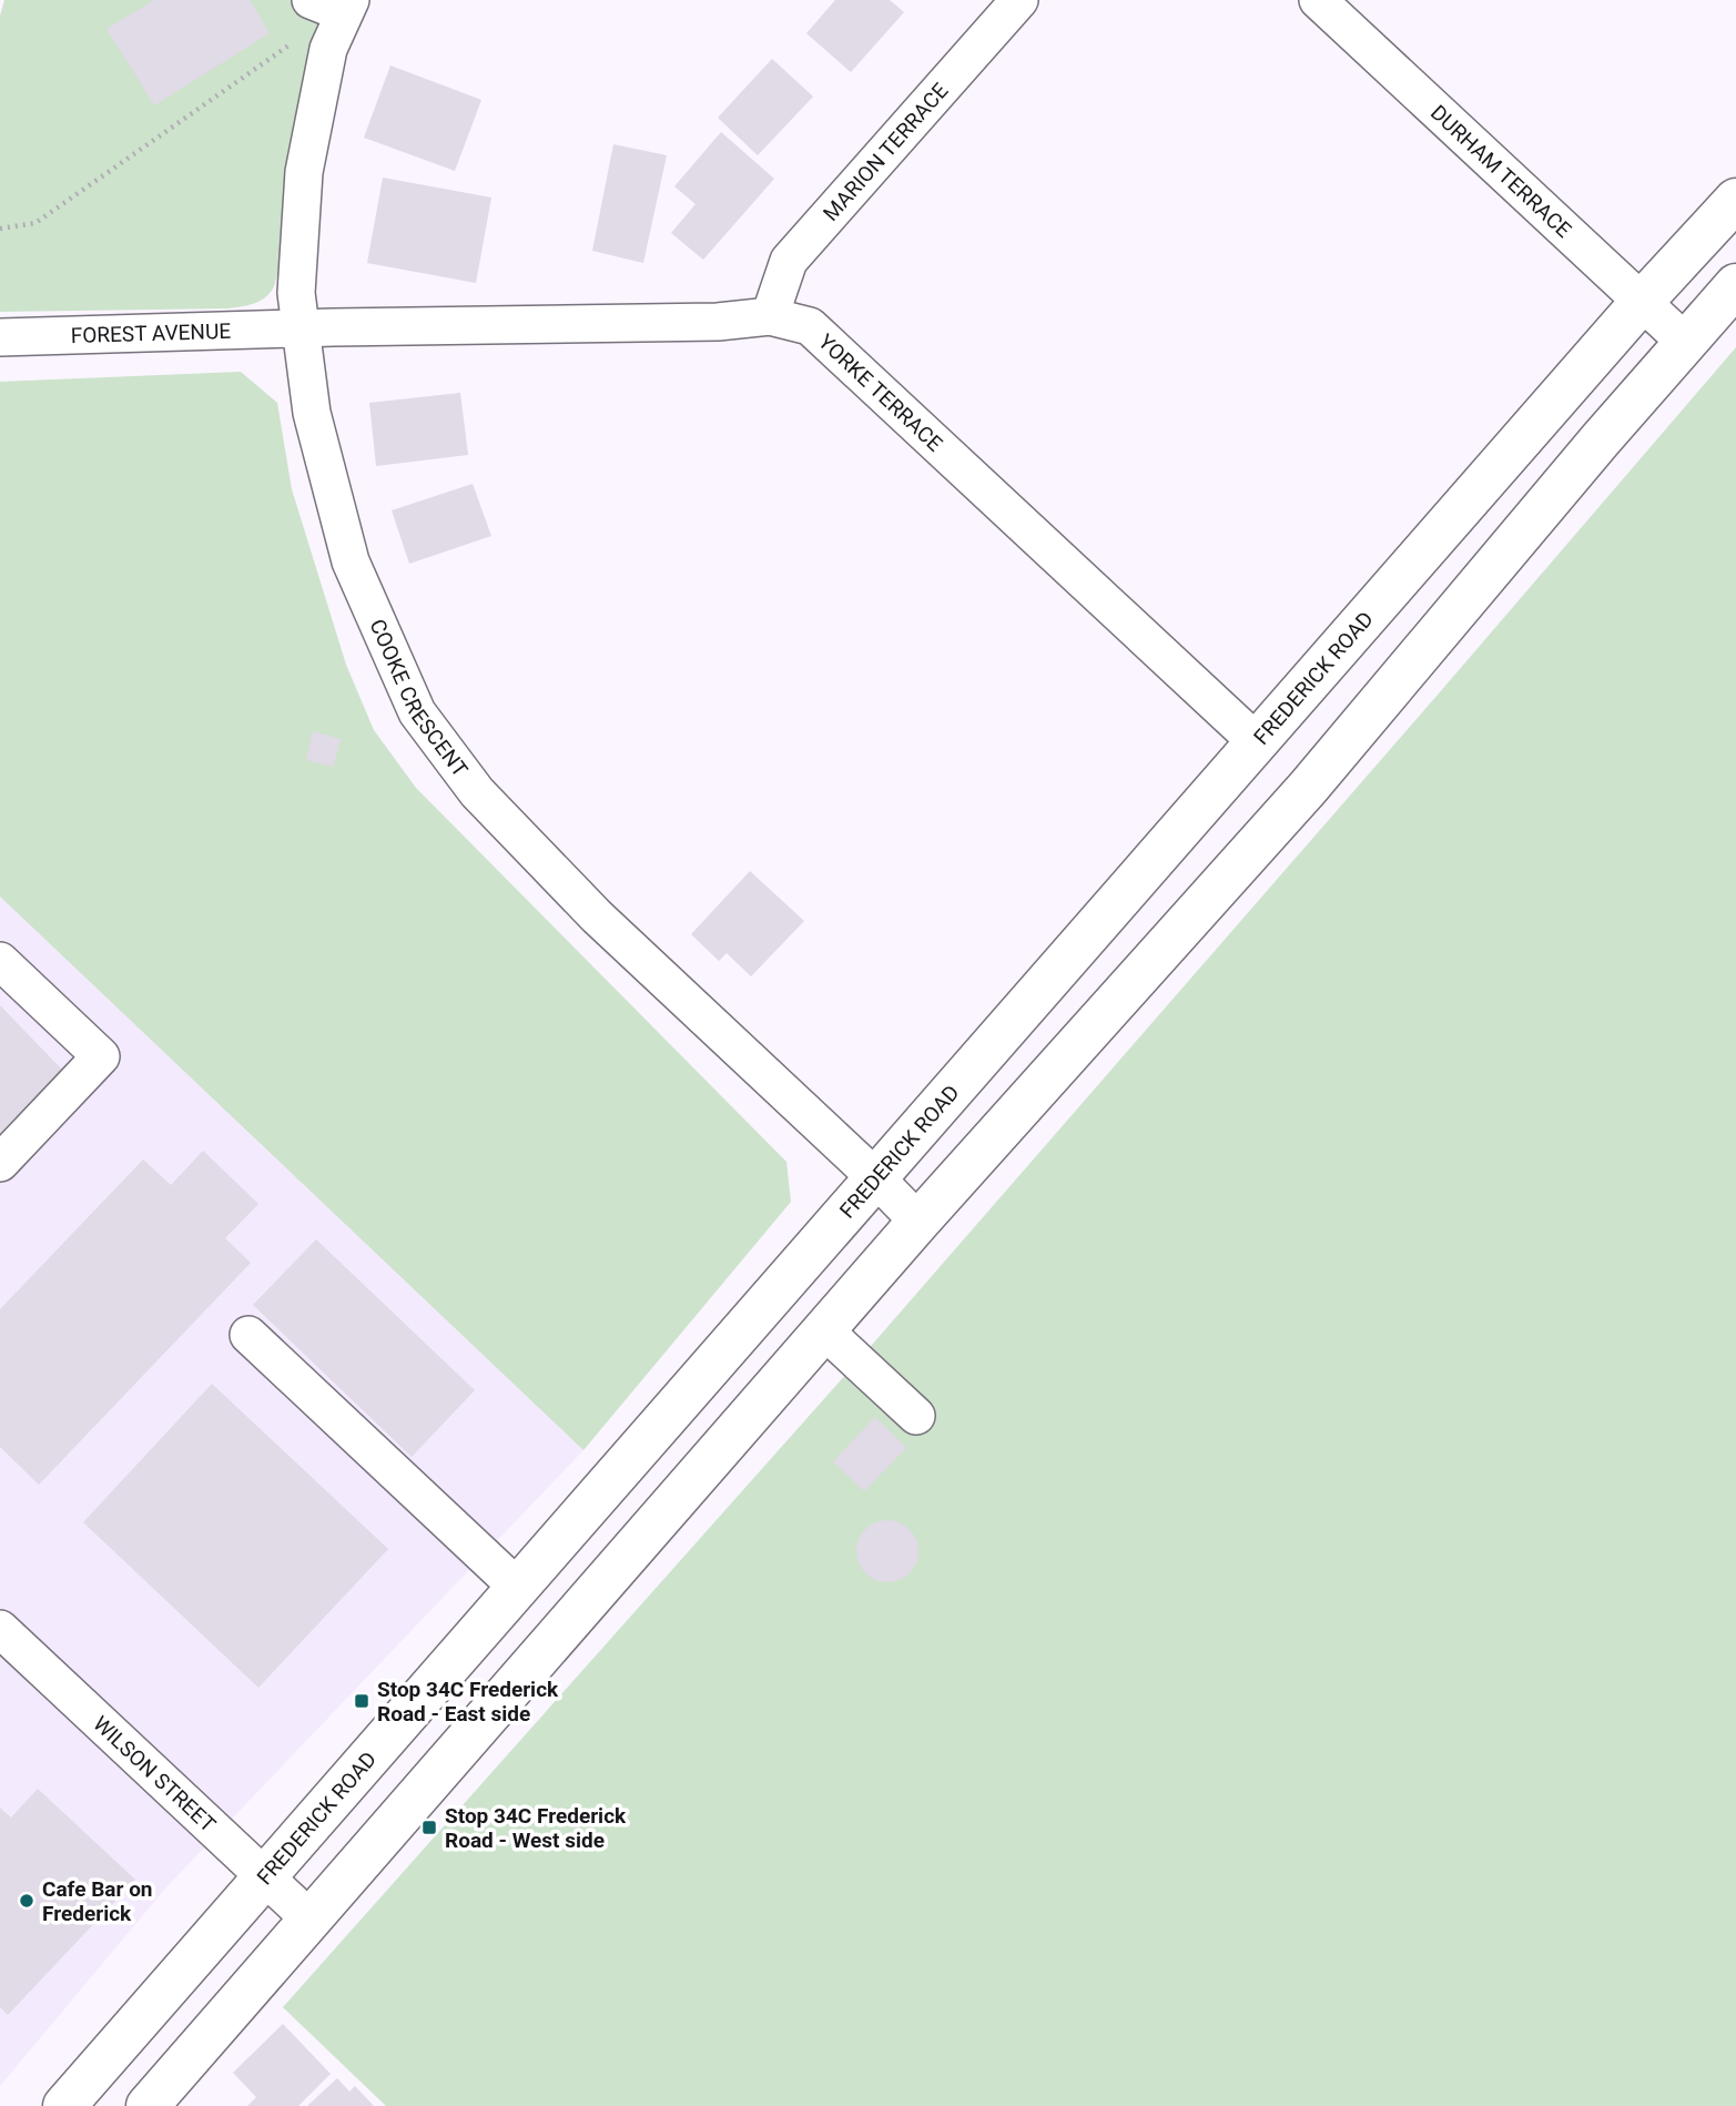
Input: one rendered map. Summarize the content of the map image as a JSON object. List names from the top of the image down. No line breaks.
{"streets":{"main road":["FREDERICK ROAD"],"street":["MARION TERRACE","DURHAM TERRACE","FOREST AVENUE","YORKE TERRACE","COOKE CRESCENT","WILSON STREET"]},"crossings":[["MARION TERRACE","YORKE TERRACE"],["DURHAM TERRACE","FREDERICK ROAD"],["FOREST AVENUE","YORKE TERRACE"],["FOREST AVENUE","COOKE CRESCENT"],["YORKE TERRACE","FREDERICK ROAD"],["YORKE TERRACE","COOKE CRESCENT"],["FREDERICK ROAD","COOKE CRESCENT"],["FREDERICK ROAD","WILSON STREET"]],"places":{"transit":["Stop 34C Frederick Road - East side","Stop 34C Frederick Road - West side"],"other":["Cafe Bar on Frederick"]}}
